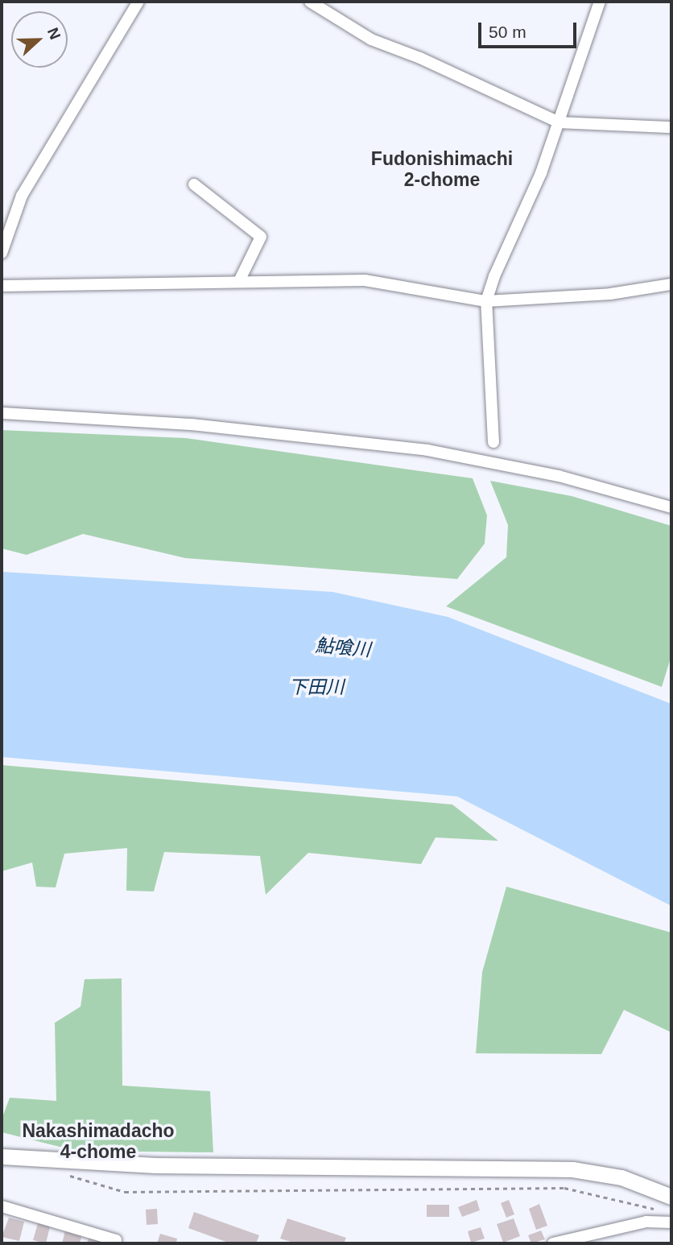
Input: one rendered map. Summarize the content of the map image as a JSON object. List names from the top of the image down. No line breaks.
{"districts":["Fudonishimachi 2-chome","Nakashimadacho 4-chome"],"water":["鮎喰川","下田川"],"scale_bar":"50 m","north":"right"}
